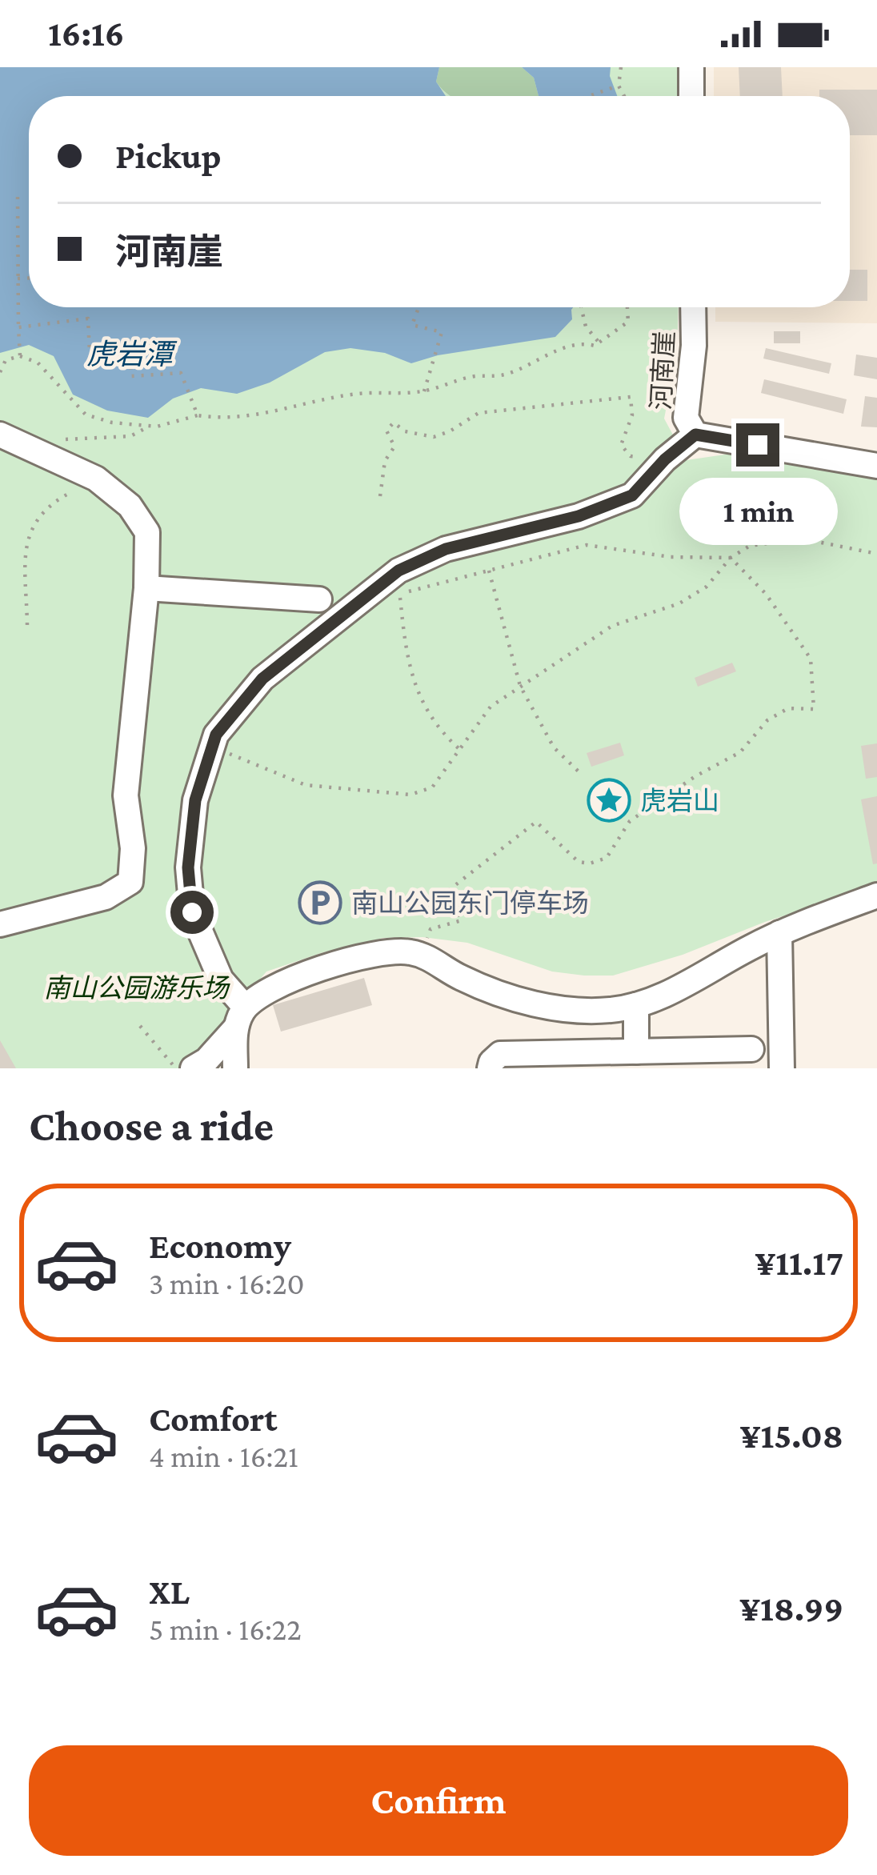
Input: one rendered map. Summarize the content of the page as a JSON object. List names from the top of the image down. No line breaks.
{"streets":{"street":["河南崖"]},"water":["虎岩潭"],"parks":["南山公园游乐场"],"places":{"place":["虎岩山"],"parking":["南山公园东门停车场"]},"page":{"status":"16:16","banner":["Pickup","河南崖"],"bubble":"1 min","heading":"Choose a ride","list":[{"name":"Economy","note":"3 min · 16:20","value":"¥11.17"},{"name":"Comfort","note":"4 min · 16:21","value":"¥15.08"},{"name":"XL","note":"5 min · 16:22","value":"¥18.99"}],"buttons":"Confirm"}}
